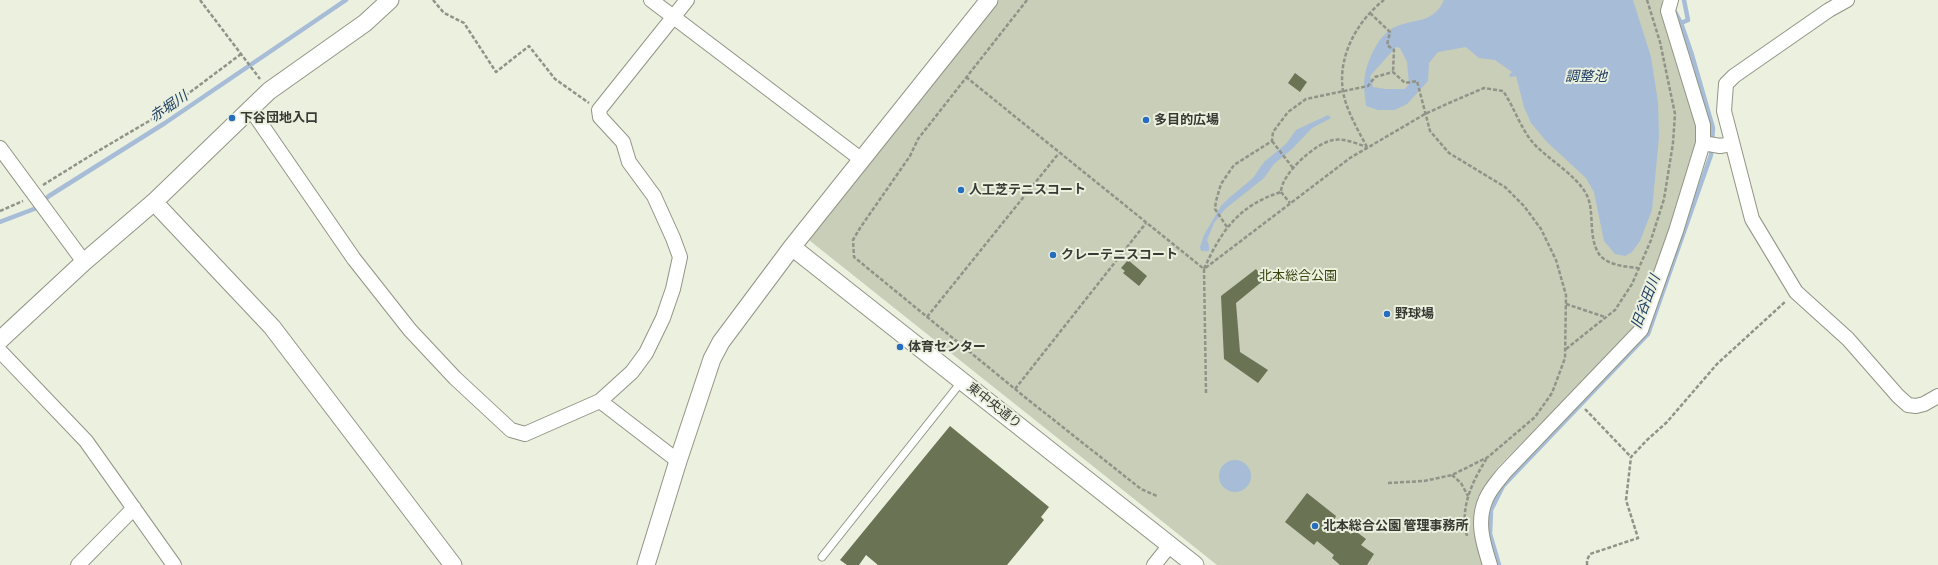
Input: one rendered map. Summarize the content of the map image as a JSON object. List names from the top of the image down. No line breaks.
{"streets":{"street":["東中央通り"]},"water":["調整池","赤堀川","旧谷田川"],"parks":["北本総合公園"],"places":["下谷団地入口","多目的広場","人工芝テニスコート","クレーテニスコート","野球場","体育センター","北本総合公園 管理事務所"]}
